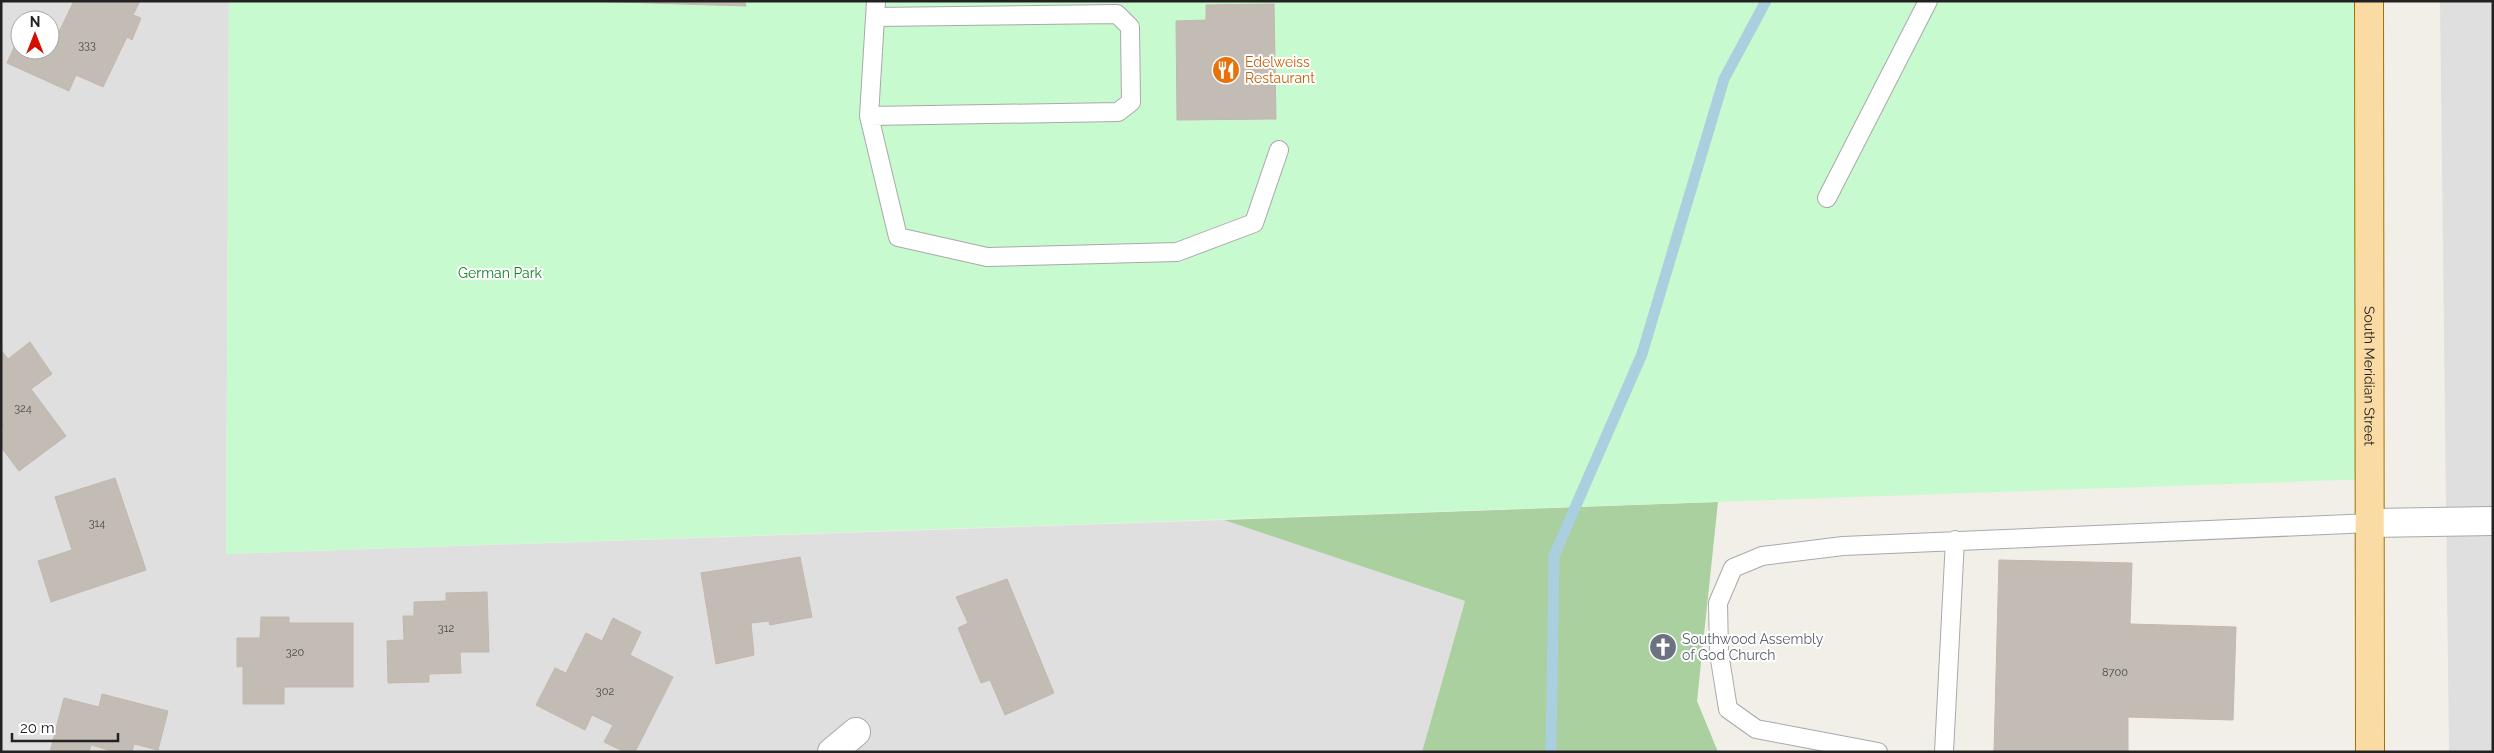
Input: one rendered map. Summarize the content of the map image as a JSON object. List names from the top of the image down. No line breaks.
{"streets":{"main road":["South Meridian Street"]},"parks":["German Park"],"places":{"restaurant":["Edelweiss Restaurant"],"church":["Southwood Assembly of God Church"]},"house_numbers":["333","324","314","312","320","8700","302"],"scale_bar":"20 m","north":"top"}
